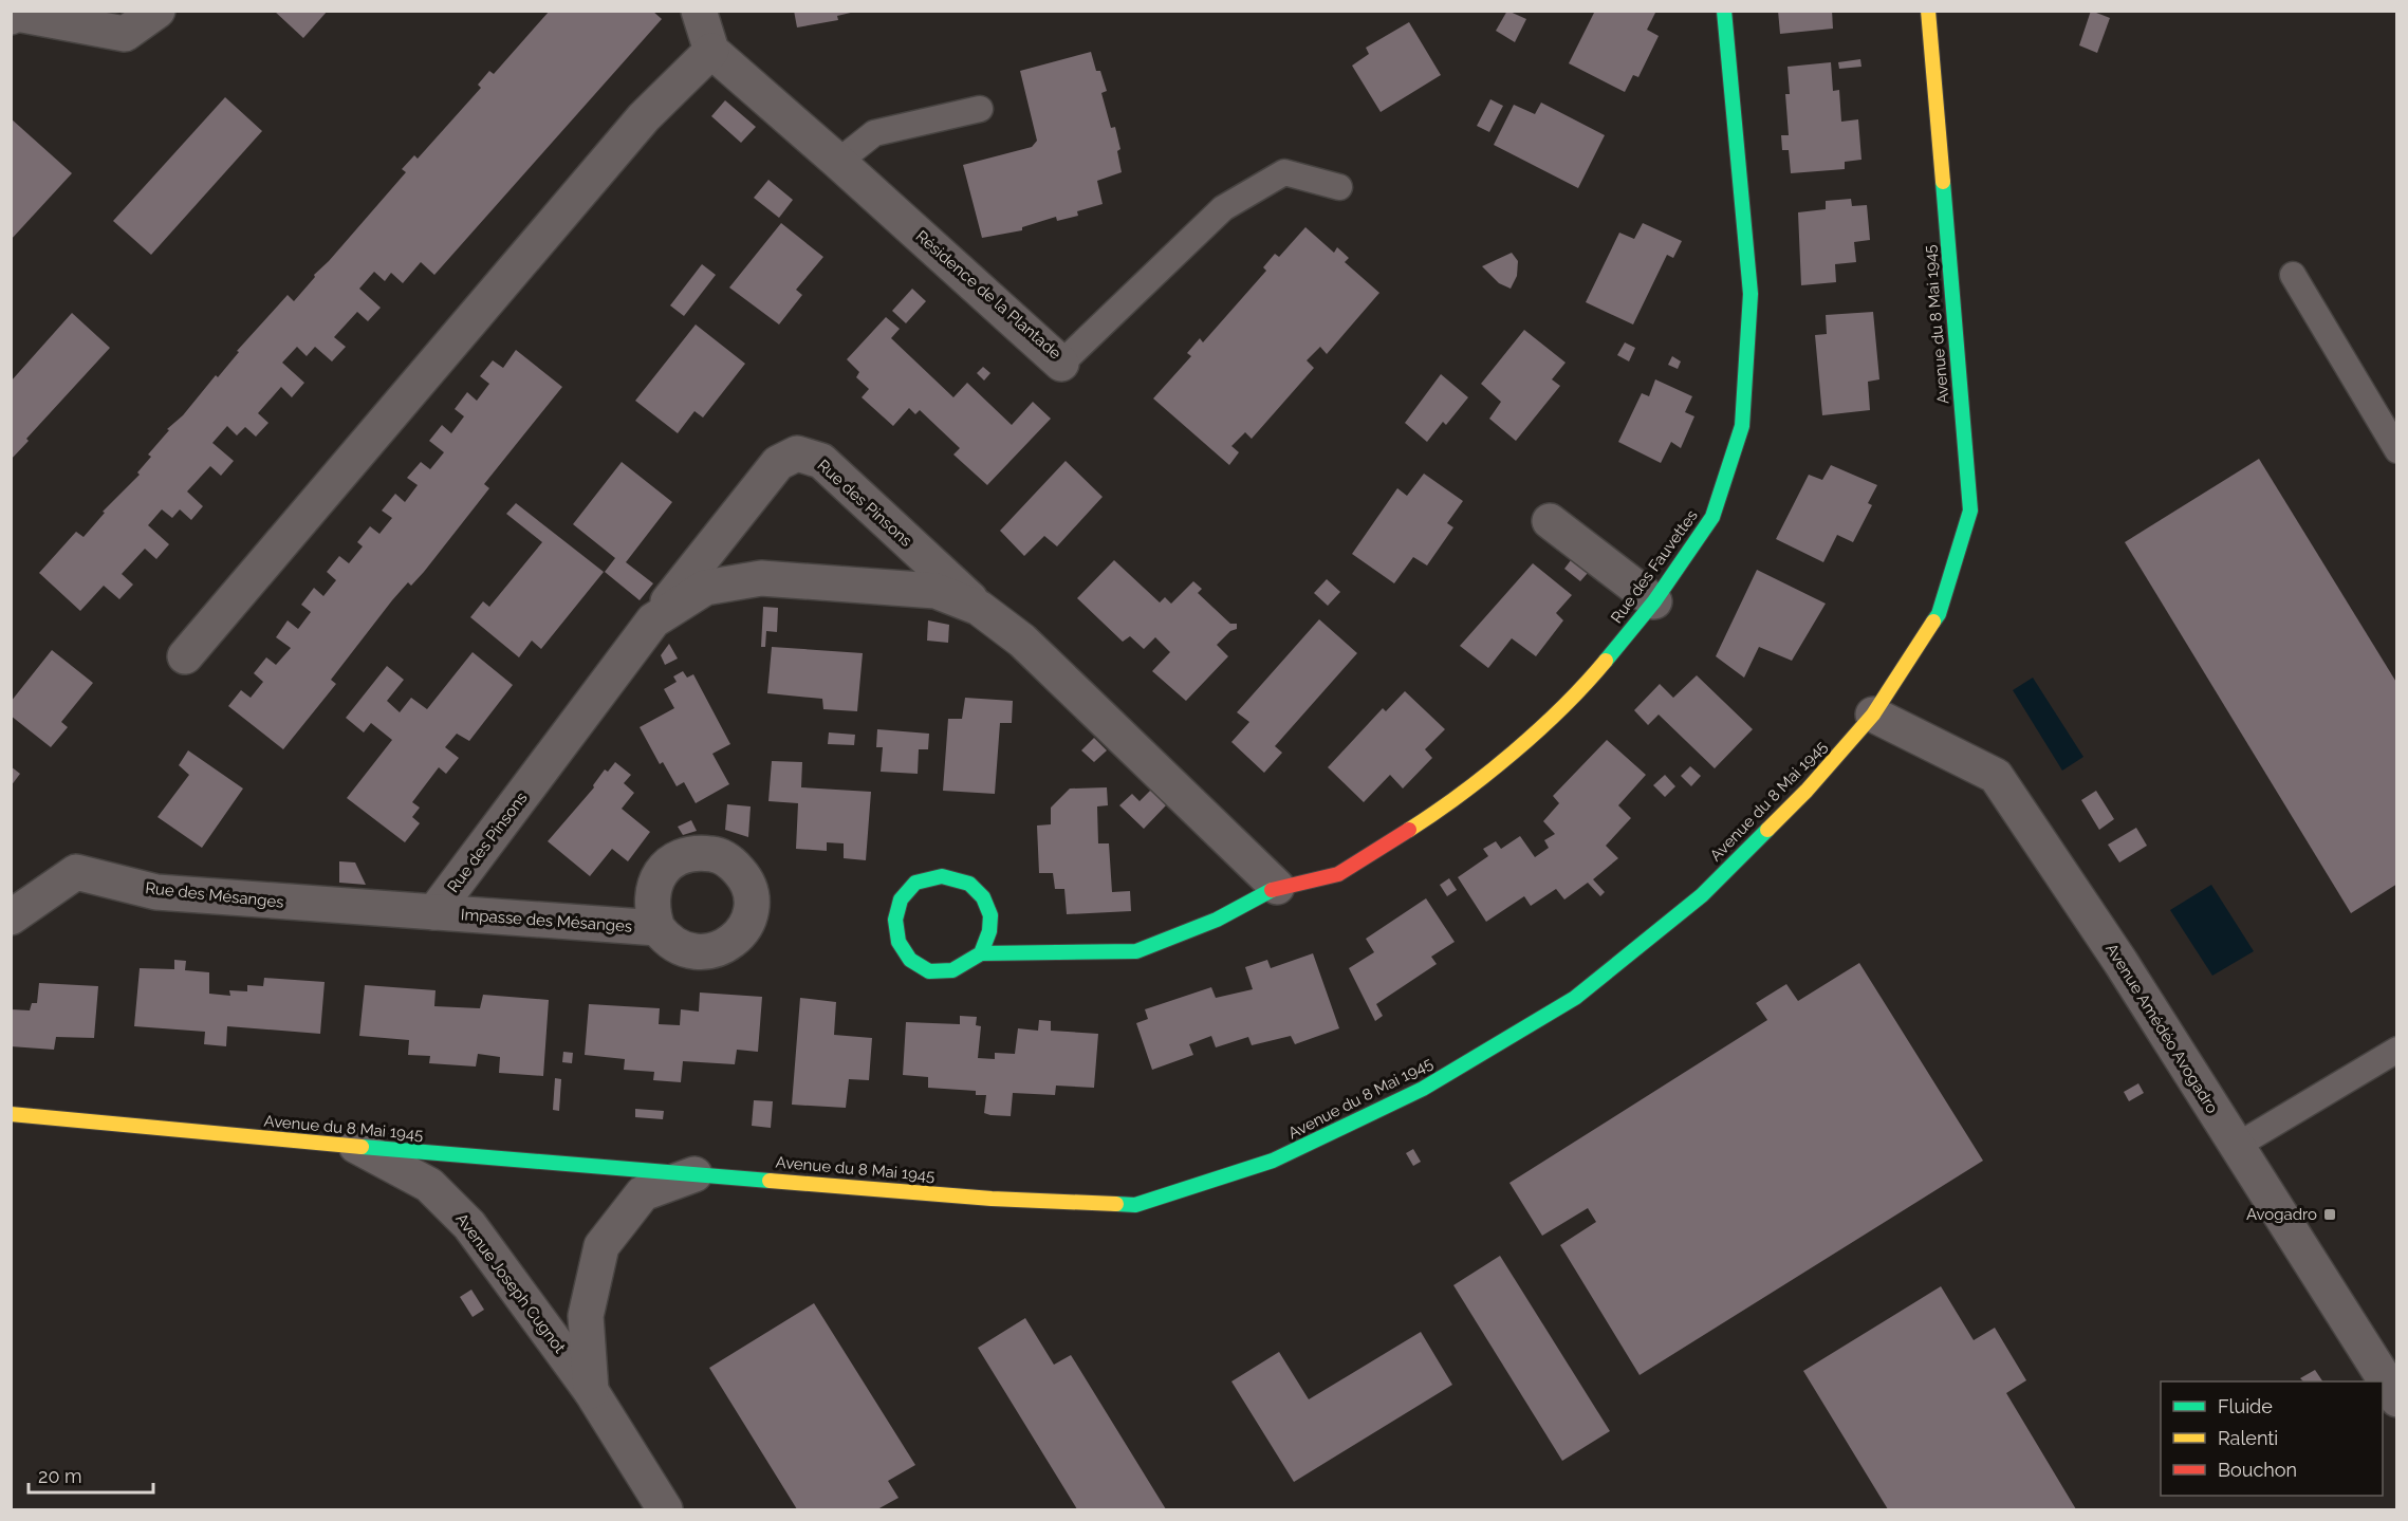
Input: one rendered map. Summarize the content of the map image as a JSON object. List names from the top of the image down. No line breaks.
{"streets":{"street":["Résidence de la Plantade","Avenue du 8 Mai 1945","Rue des Pinsons","Rue des Fauvettes","Rue des Mésanges","Impasse des Mésanges","Avenue Amédéo Avogadro","Avenue Joseph Cugnot"]},"crossings":[["Avenue du 8 Mai 1945","Avenue Amédéo Avogadro"],["Avenue du 8 Mai 1945","Avenue Joseph Cugnot"],["Rue des Pinsons","Rue des Fauvettes"],["Rue des Pinsons","Rue des Mésanges"],["Rue des Pinsons","Impasse des Mésanges"],["Rue des Mésanges","Impasse des Mésanges"]],"places":{"transit":["Avogadro"]},"legend":["Fluide","Ralenti","Bouchon"],"scale_bar":"20 m"}
